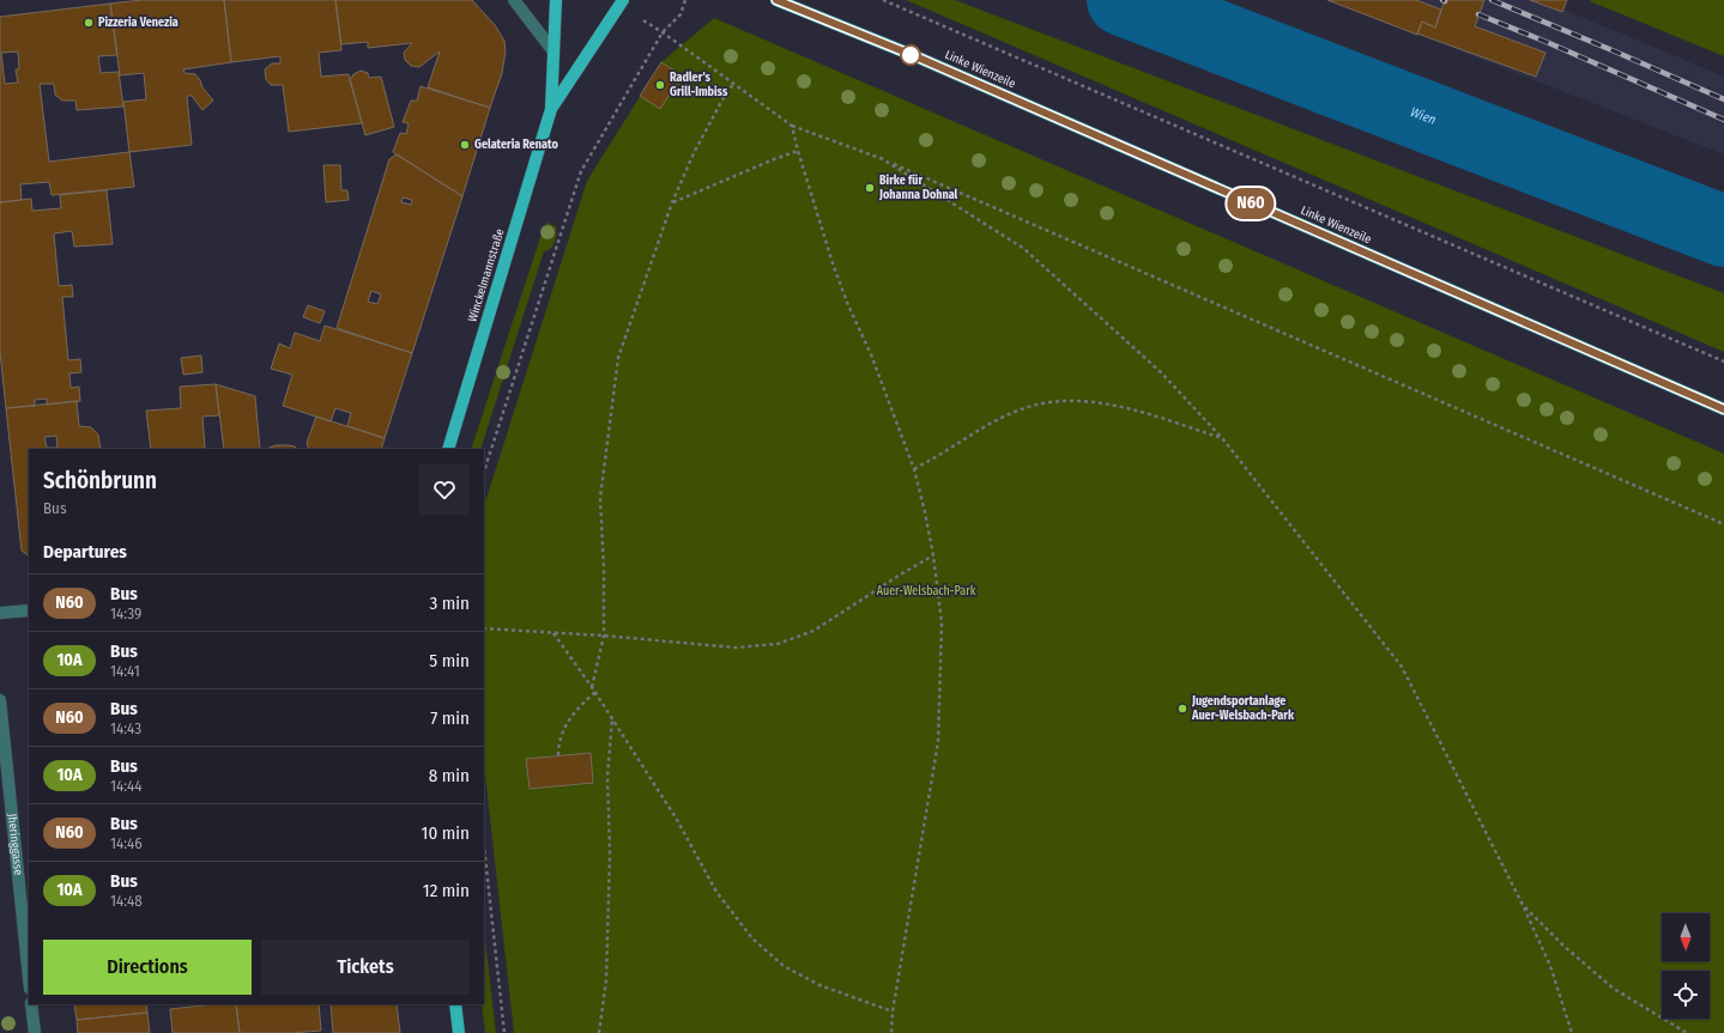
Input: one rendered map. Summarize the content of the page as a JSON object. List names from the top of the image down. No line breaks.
{"streets":{"main road":["Linke Wienzeile","Winckelmannstraße"],"street":["Jheringgasse"]},"water":["Wien"],"parks":["Auer-Welsbach-Park"],"places":["Pizzeria Venezia","Radler's Grill-Imbiss","Gelateria Renato","Birke für Johanna Dohnal","Jugendsportanlage Auer-Welsbach-Park"],"lines":["bus line N60"],"north":"bottom","page":{"on_map":"N60","heading":[["Schönbrunn","Bus"],"Departures"],"list":[{"mark":"N60","name":"Bus","note":"14:39","value":"3 min"},{"mark":"10A","name":"Bus","note":"14:41","value":"5 min"},{"mark":"N60","name":"Bus","note":"14:43","value":"7 min"},{"mark":"10A","name":"Bus","note":"14:44","value":"8 min"},{"mark":"N60","name":"Bus","note":"14:46","value":"10 min"},{"mark":"10A","name":"Bus","note":"14:48","value":"12 min"}],"buttons":["Directions","Tickets"]}}
